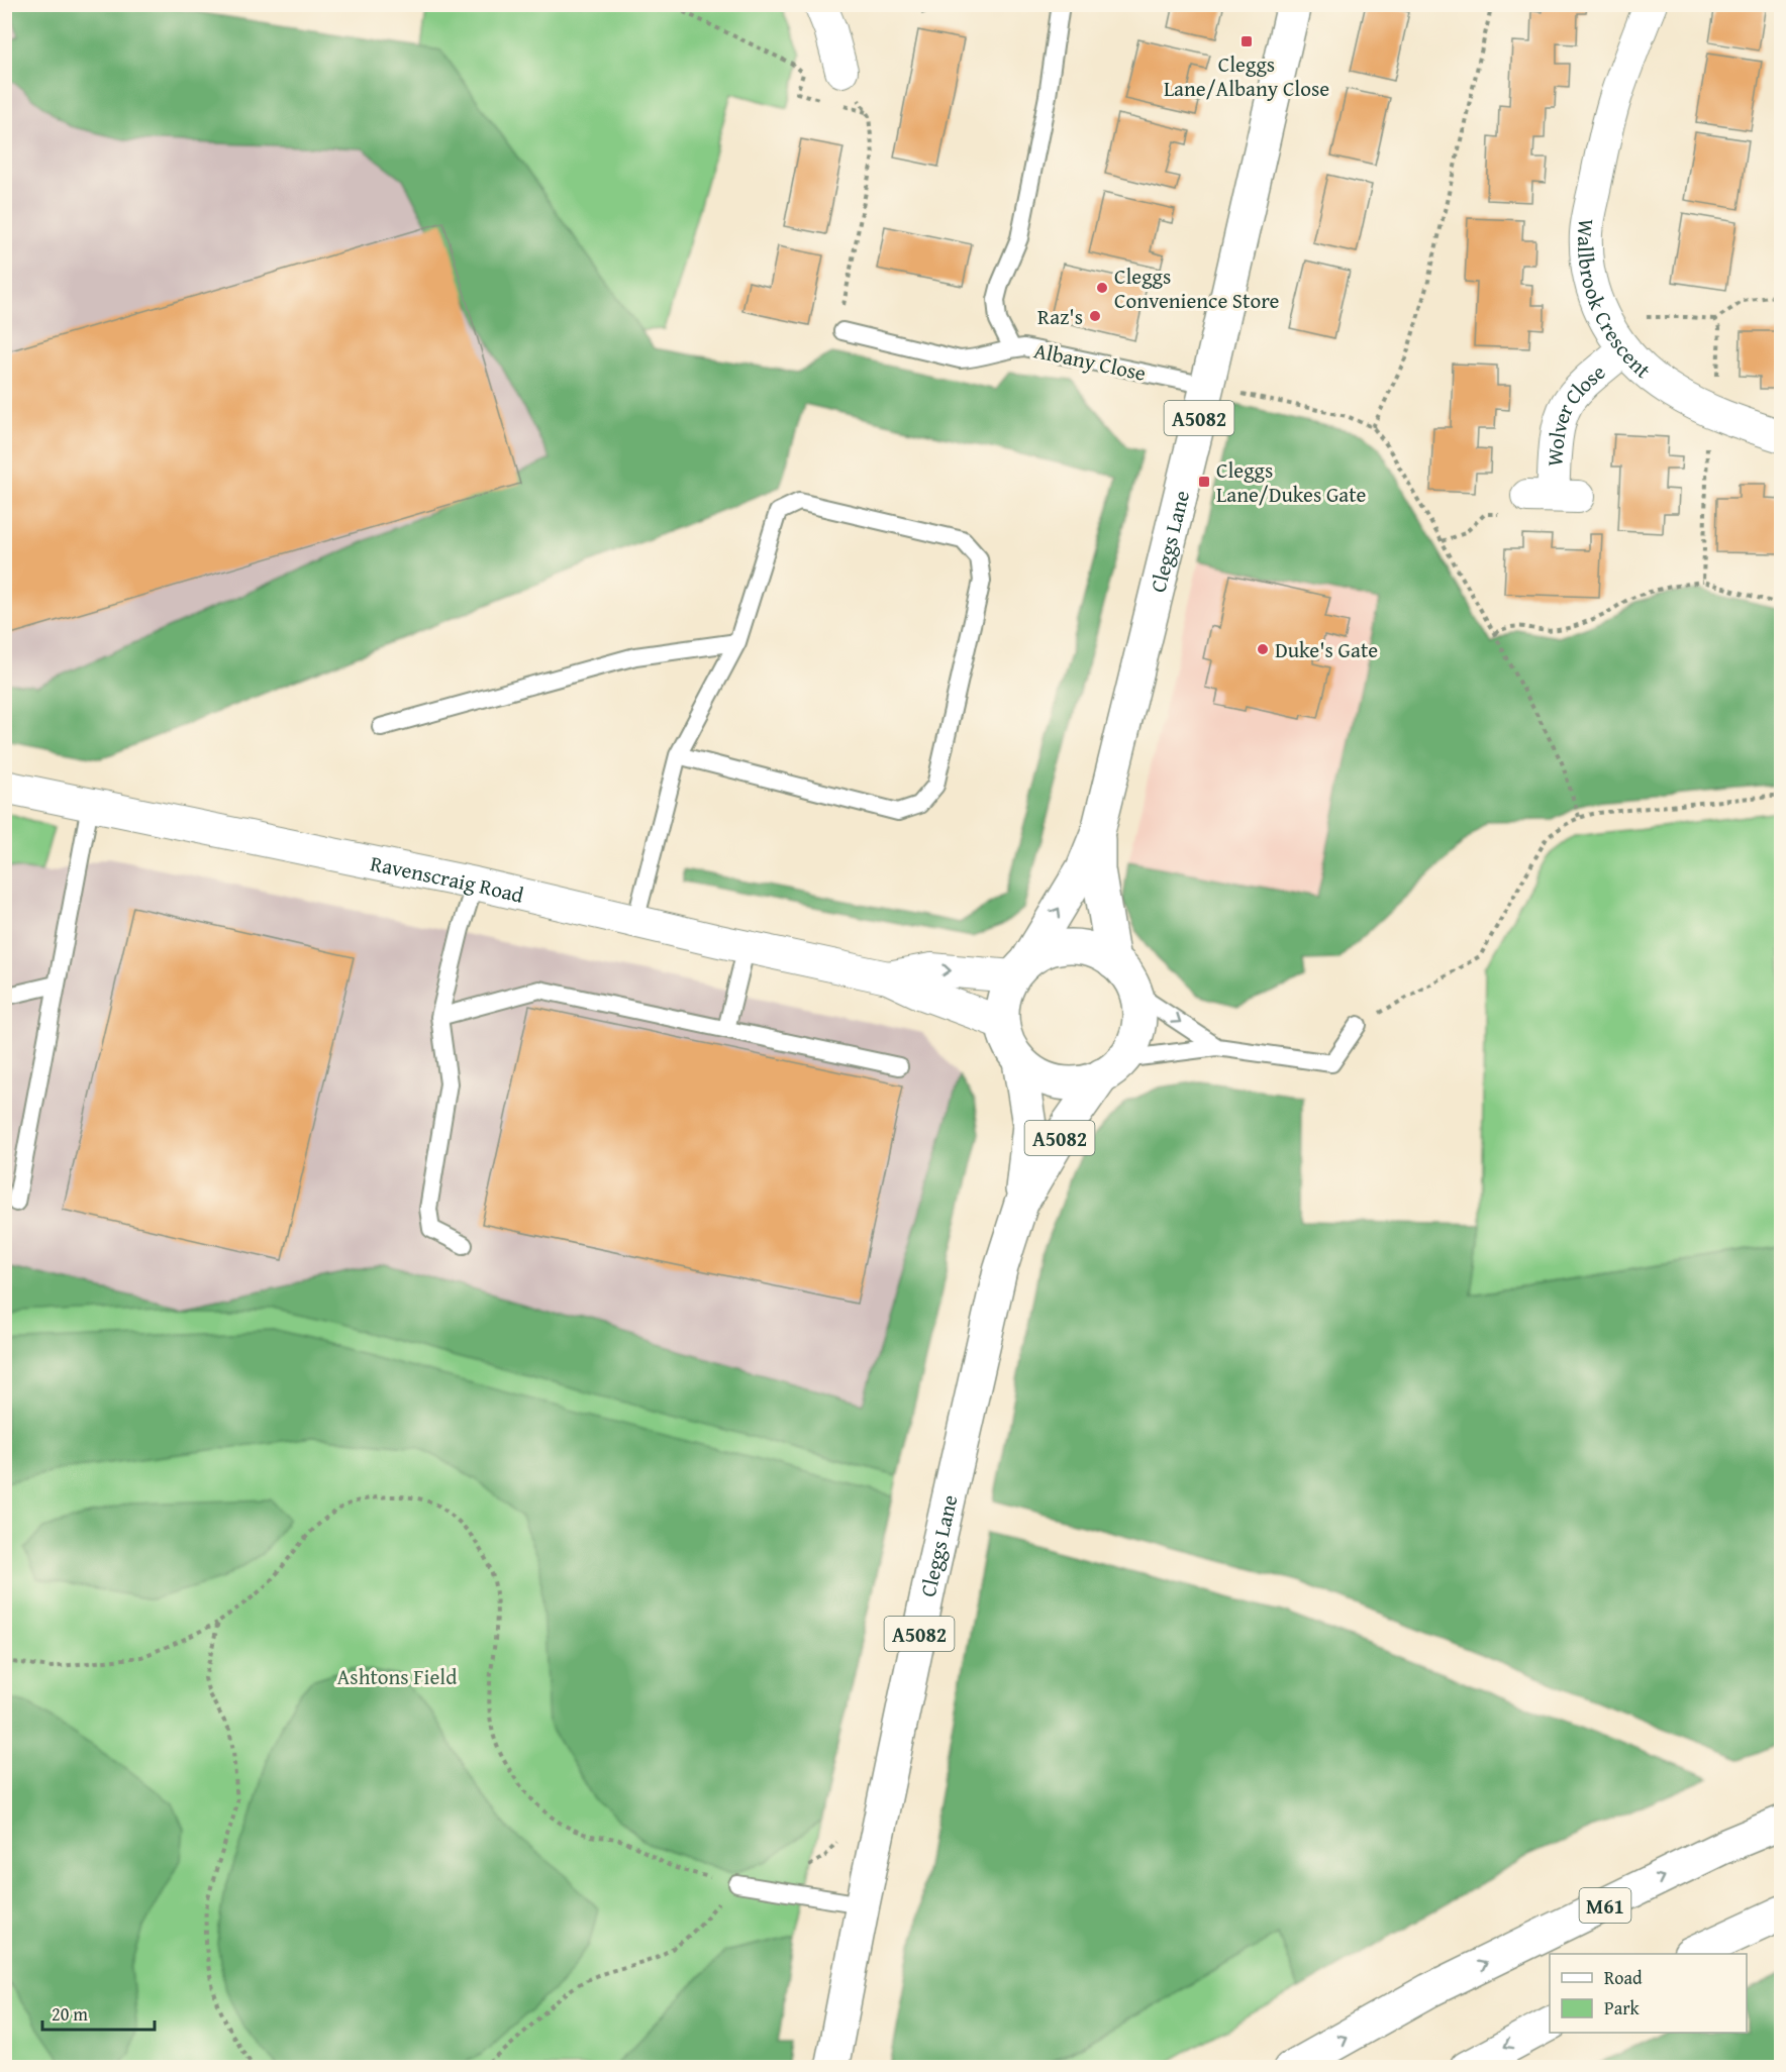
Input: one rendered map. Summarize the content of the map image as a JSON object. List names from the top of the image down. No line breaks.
{"streets":{"main road":["A5082","Cleggs Lane","M61"],"street":["Wallbrook Crescent","Wolver Close","Ravenscraig Road"],"lane":["Albany Close"]},"crossings":[["Wallbrook Crescent","Wolver Close"],["Albany Close","Cleggs Lane"],["A5082","Cleggs Lane"],["A5082","Ravenscraig Road"],["Cleggs Lane","Ravenscraig Road"]],"parks":["Ashtons Field"],"places":{"transit":["Cleggs Lane/Albany Close","Cleggs Lane/Dukes Gate"],"other":["Cleggs Convenience Store","Raz's","Duke's Gate"]},"legend":["Road","Park"],"scale_bar":"20 m"}
